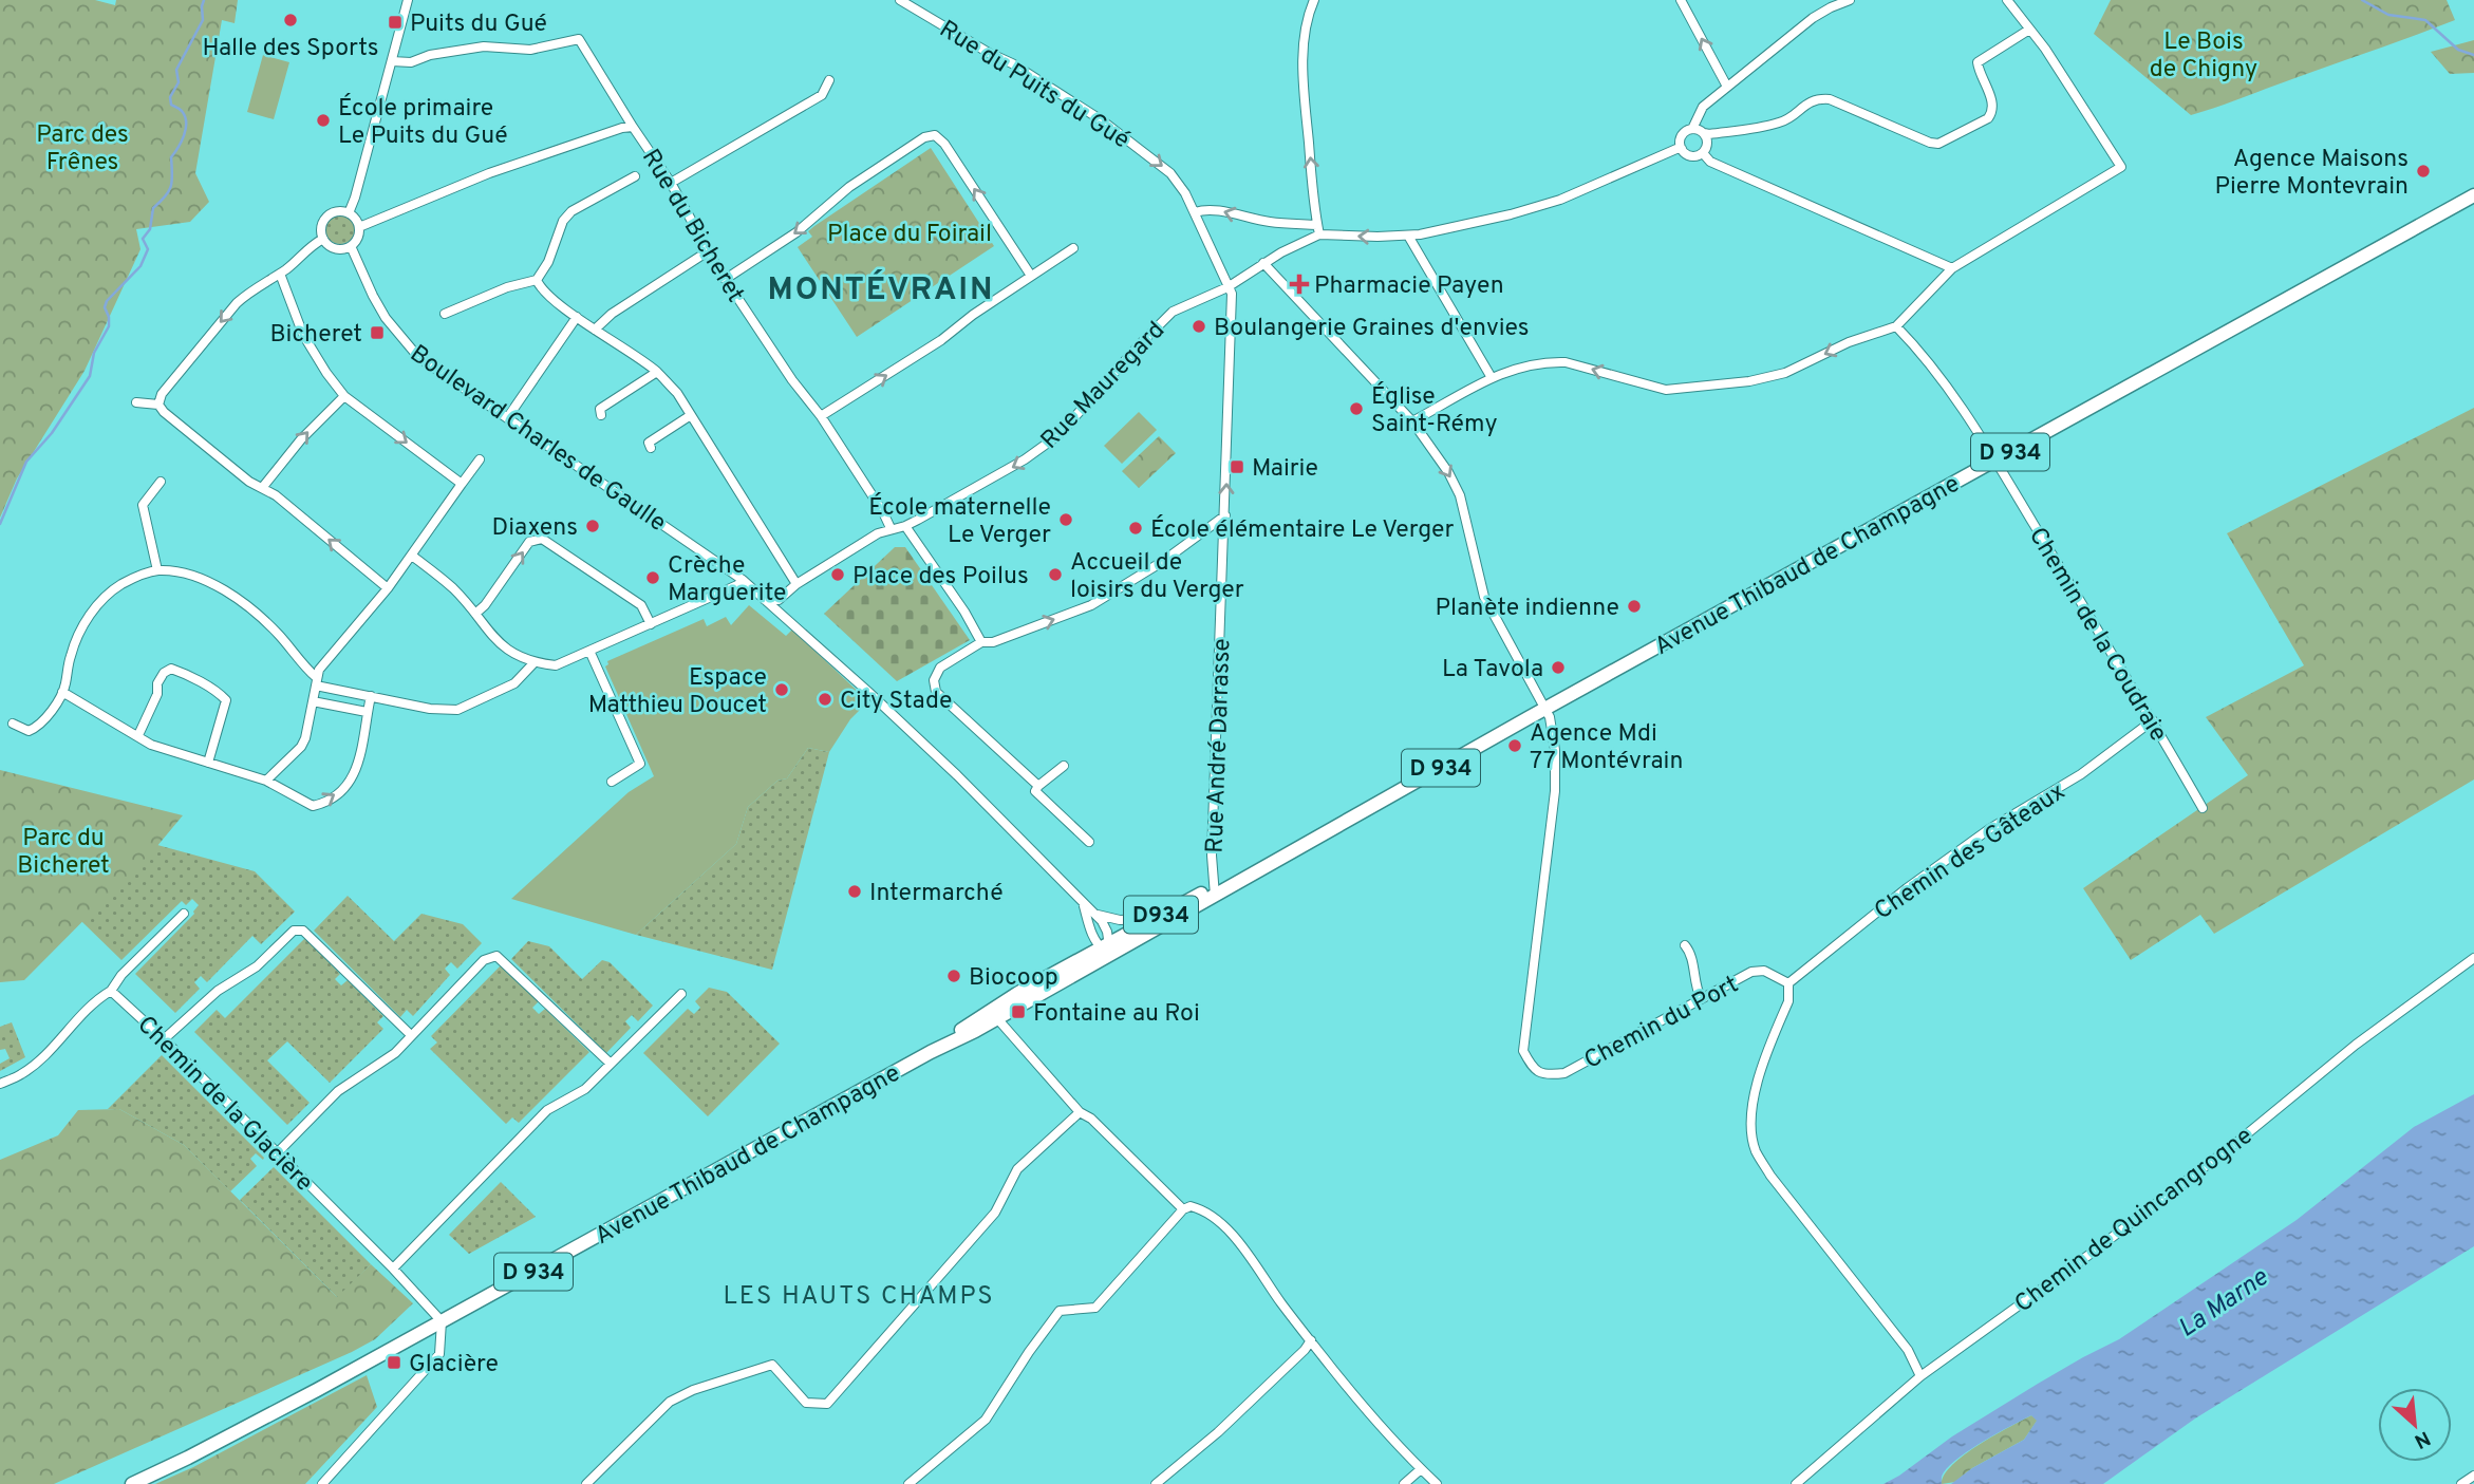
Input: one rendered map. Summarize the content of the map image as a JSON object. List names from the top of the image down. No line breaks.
{"streets":{"main road":["D 934","Avenue Thibaud de Champagne","D934"],"street":["Rue du Puits du Gué","Rue du Bicheret","Rue Mauregard","Boulevard Charles de Gaulle","Chemin de la Coudraie","Rue André Darrasse","Chemin des Gâteaux","Chemin du Port","Chemin de la Glacière","Chemin de Quincangrogne"]},"crossings":[["Rue du Puits du Gué","Rue Mauregard"],["Rue du Puits du Gué","Rue André Darrasse"],["Rue du Bicheret","Rue Mauregard"],["Rue du Bicheret","Boulevard Charles de Gaulle"],["Rue Mauregard","Rue André Darrasse"],["Boulevard Charles de Gaulle","Avenue Thibaud de Champagne"],["Avenue Thibaud de Champagne","Chemin de la Coudraie"],["Avenue Thibaud de Champagne","Rue André Darrasse"],["Avenue Thibaud de Champagne","Chemin du Port"],["Avenue Thibaud de Champagne","Chemin de la Glacière"],["Chemin de la Coudraie","Chemin des Gâteaux"],["Chemin des Gâteaux","Chemin du Port"]],"one_way":["Rue du Puits du Gué","Rue Mauregard","Rue André Darrasse"],"districts":["MONTÉVRAIN","LES HAUTS CHAMPS"],"water":["La Marne"],"parks":["Le Bois de Chigny","Parc des Frênes","Place du Foirail","Parc du Bicheret"],"places":{"other":["Halle des Sports","École primaire Le Puits du Gué","Agence Maisons Pierre Montevrain","Boulangerie Graines d'envies","Église Saint-Rémy","École maternelle Le Verger","Diaxens","École élémentaire Le Verger","Place des Poilus","Accueil de loisirs du Verger","Crèche Marguerite","Planète indienne","La Tavola","Espace Matthieu Doucet","City Stade","Agence Mdi 77 Montévrain","Intermarché","Biocoop"],"transit":["Puits du Gué","Bicheret","Mairie","Fontaine au Roi","Glacière"],"health":["Pharmacie Payen"]},"north":"bottom right"}
